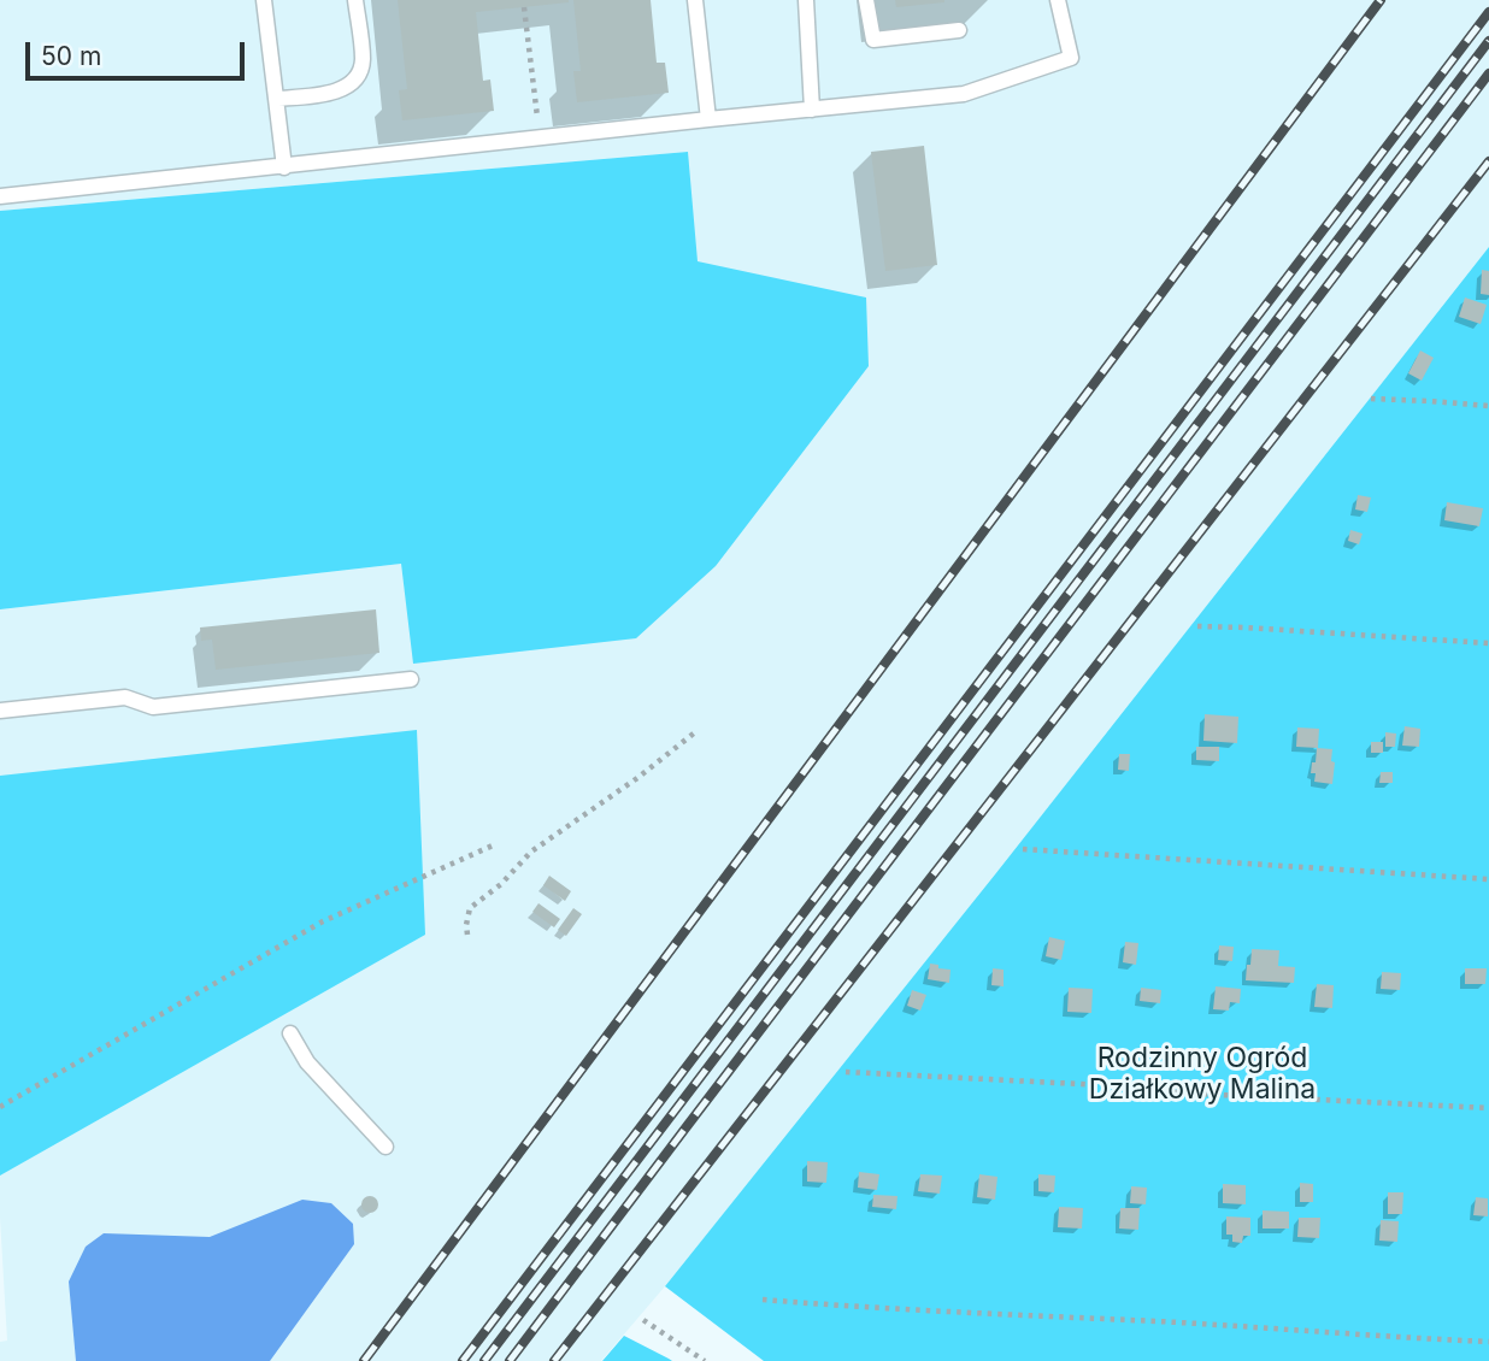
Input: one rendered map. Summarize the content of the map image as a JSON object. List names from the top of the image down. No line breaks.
{"parks":["Rodzinny Ogród Działkowy Malina"],"scale_bar":"50 m"}
